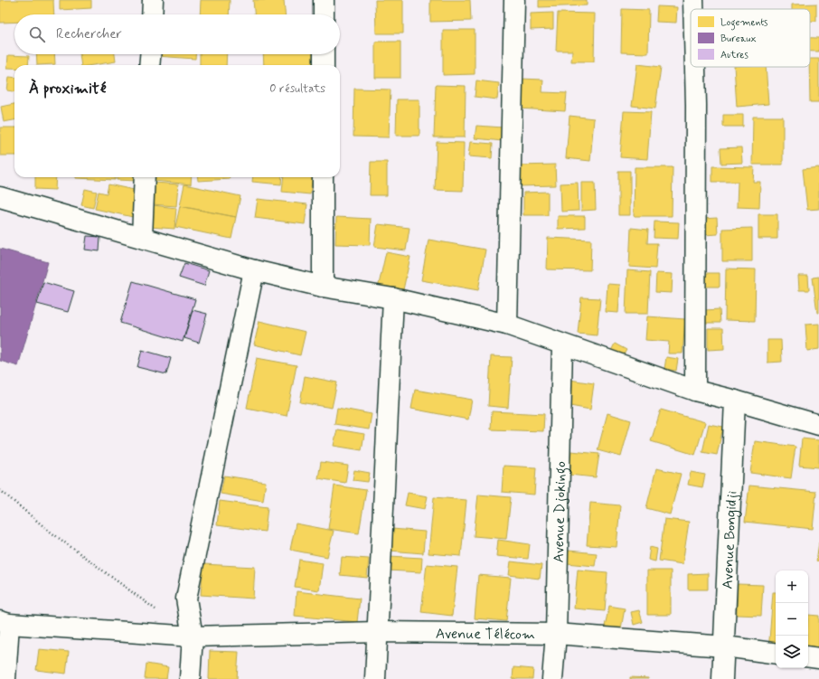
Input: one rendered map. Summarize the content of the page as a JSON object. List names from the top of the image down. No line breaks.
{"streets":{"street":["Avenue Djokingo","Avenue Bongidji","Avenue Télécom"]},"crossings":[["Avenue Djokingo","Avenue Télécom"],["Avenue Bongidji","Avenue Télécom"]],"legend":["Logements","Bureaux","Autres"],"page":{"search":"Rechercher","heading":["À proximité","0 résultats"],"map_buttons":["+","−"]}}
